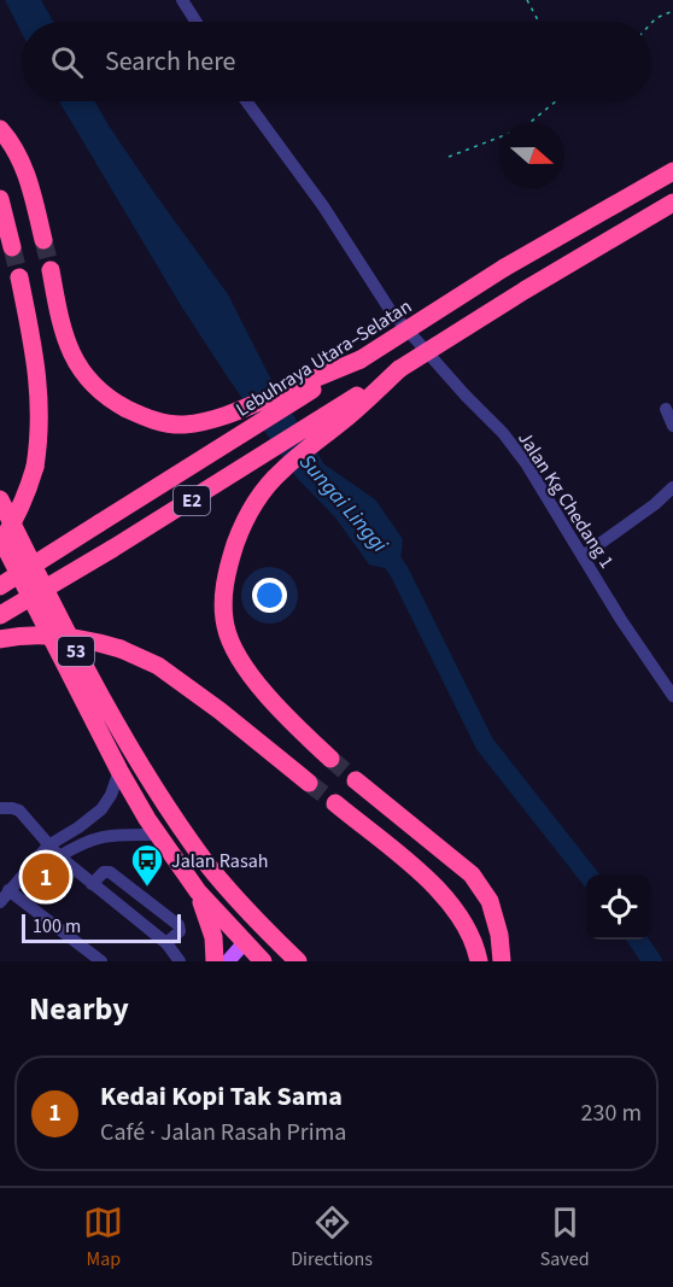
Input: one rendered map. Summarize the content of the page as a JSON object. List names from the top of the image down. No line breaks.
{"streets":{"highway":["Lebuhraya Utara–Selatan","E2","53"],"street":["Jalan Kg Chedang 1"]},"water":["Sungai Linggi"],"places":{"bus stop":["Jalan Rasah"]},"scale_bar":"100 m","north":"right","page":{"search":"Search here","pins":"1","scale":"100 m","heading":"Nearby","list":[{"mark":"1","name":"Kedai Kopi Tak Sama","note":"Café · Jalan Rasah Prima","value":"230 m"}],"nav":["Map","Directions","Saved"]}}
